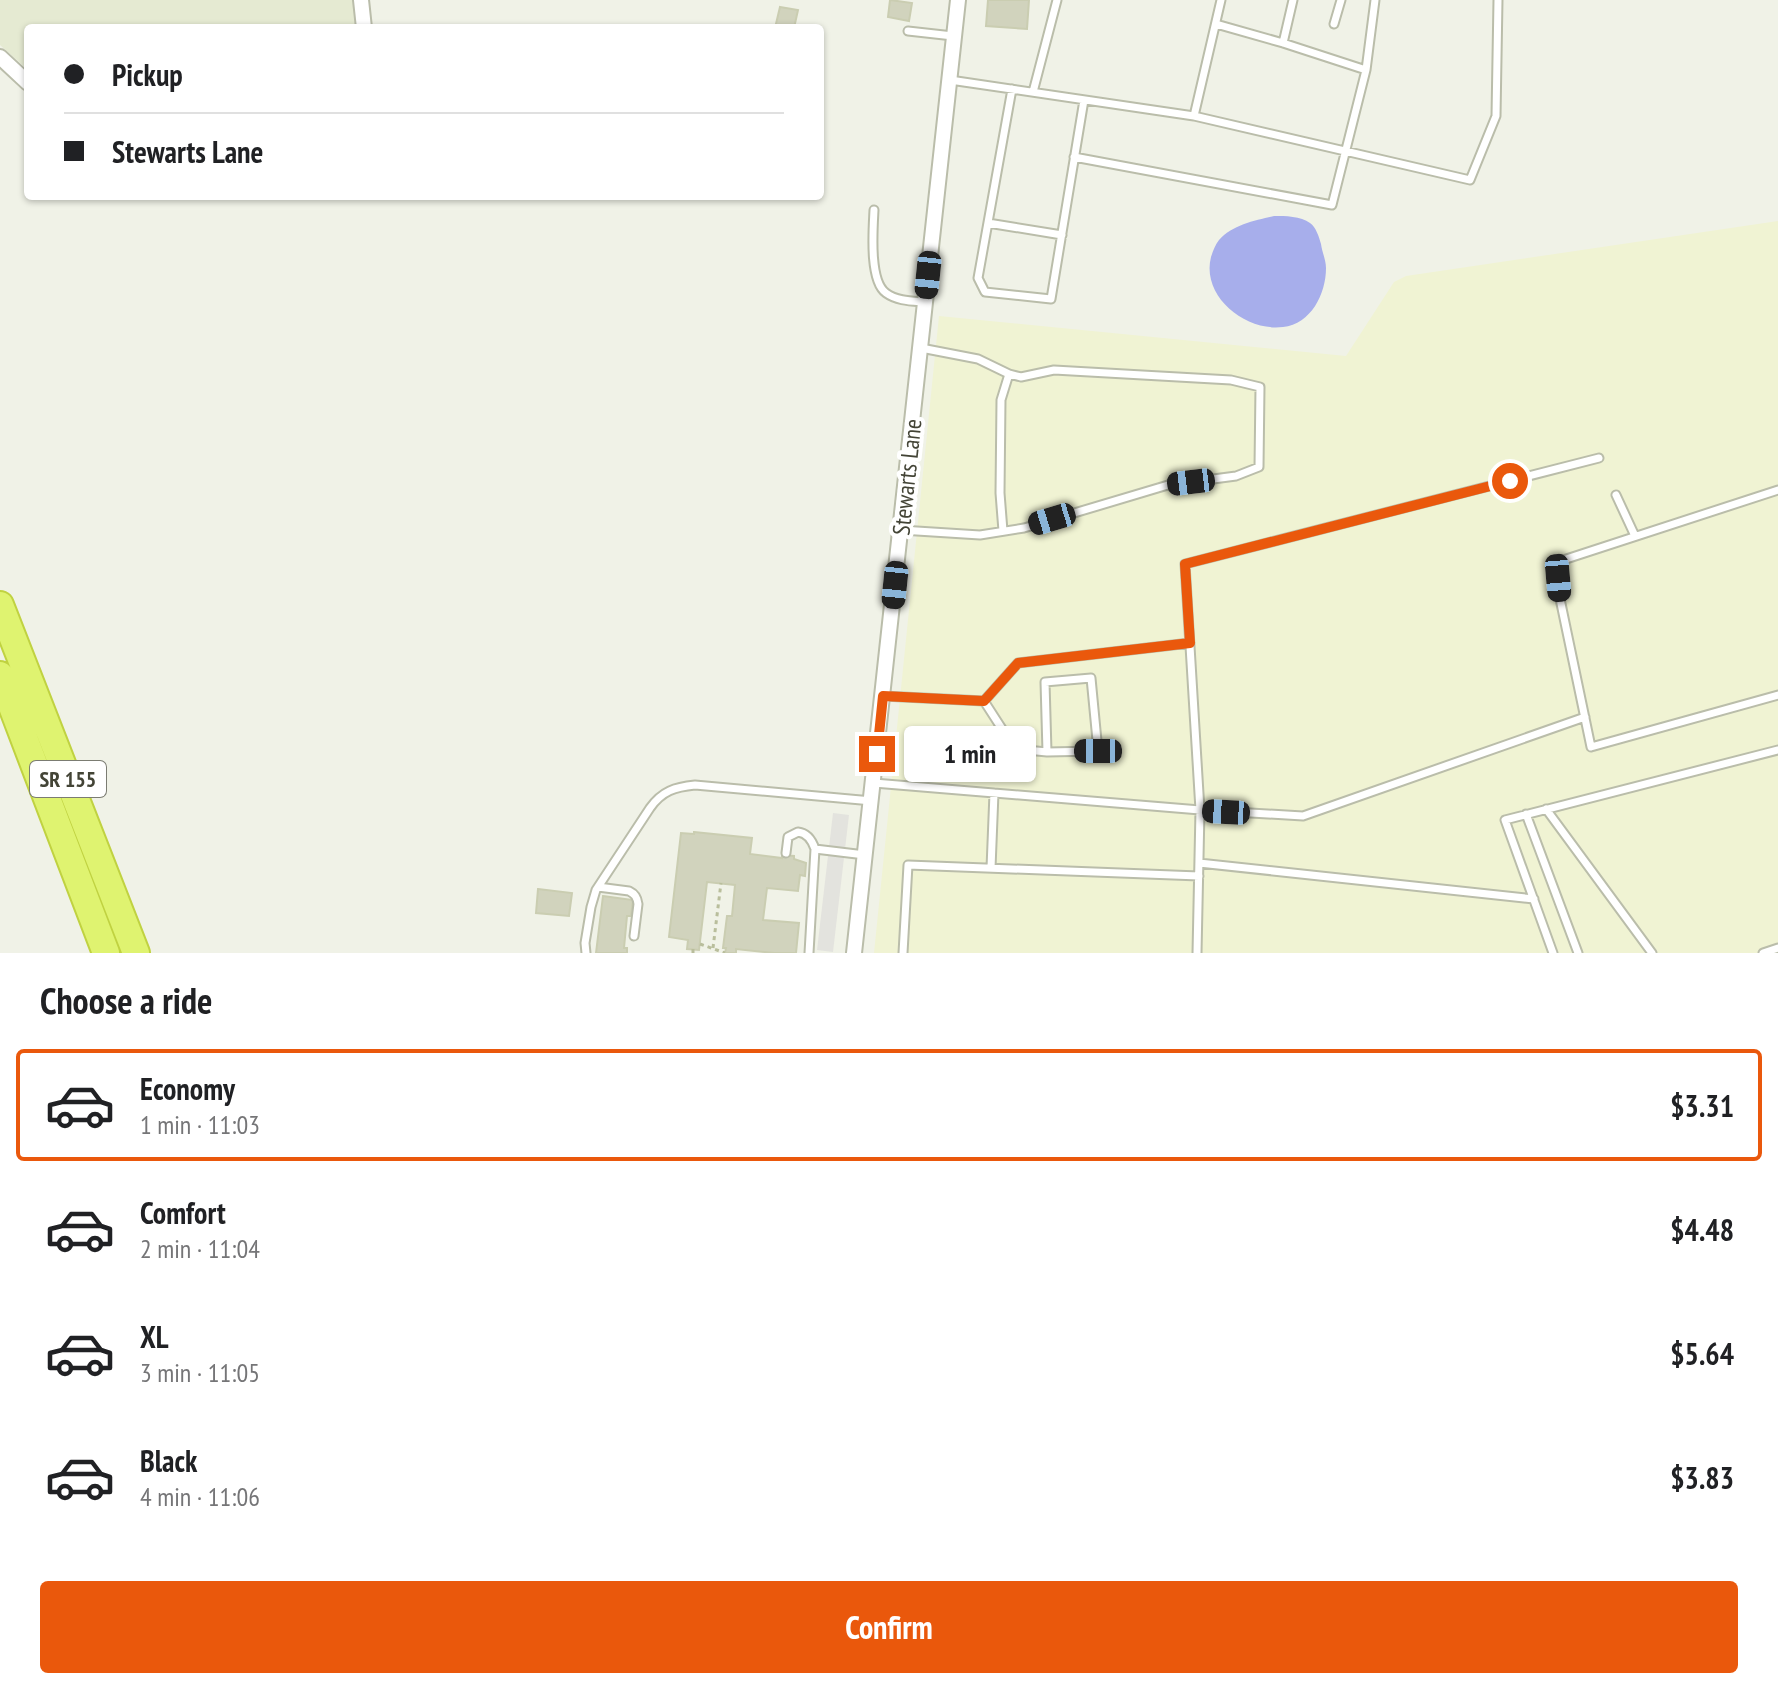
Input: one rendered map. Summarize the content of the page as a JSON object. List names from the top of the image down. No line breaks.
{"streets":{"highway":["SR 155"],"street":["Stewarts Lane"]},"page":{"banner":["Pickup","Stewarts Lane"],"bubble":"1 min","heading":"Choose a ride","list":[{"name":"Economy","note":"1 min · 11:03","value":"$3.31"},{"name":"Comfort","note":"2 min · 11:04","value":"$4.48"},{"name":"XL","note":"3 min · 11:05","value":"$5.64"},{"name":"Black","note":"4 min · 11:06","value":"$3.83"}],"buttons":"Confirm"}}
